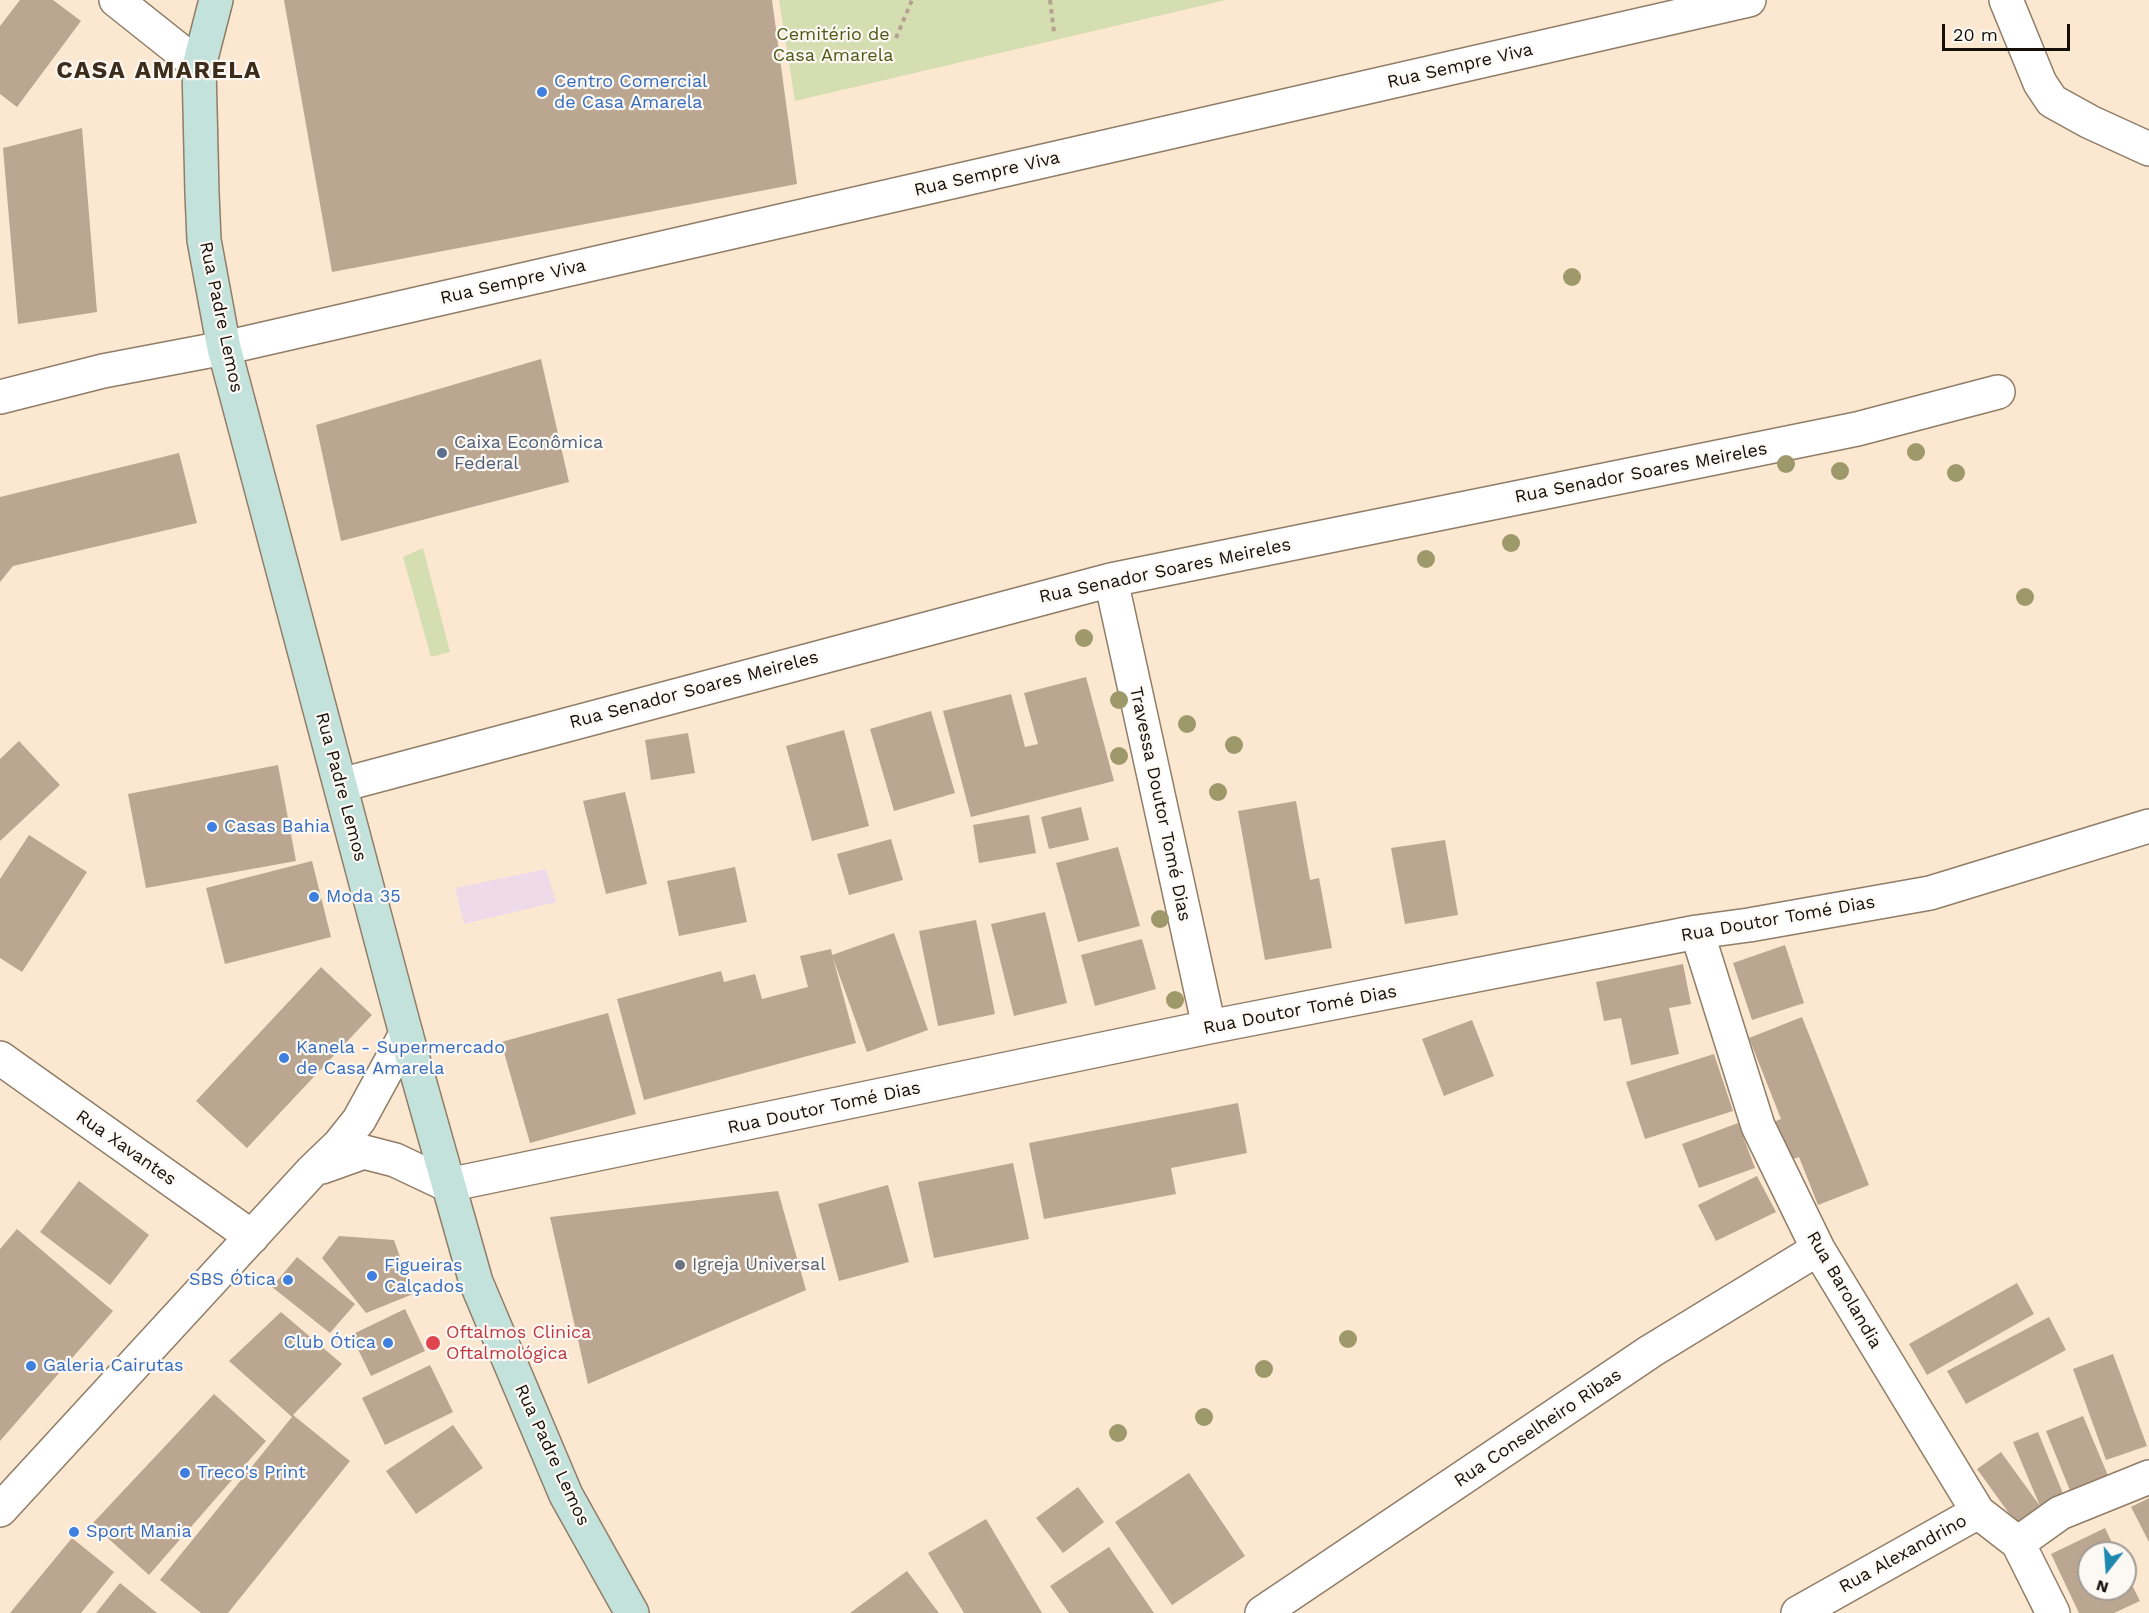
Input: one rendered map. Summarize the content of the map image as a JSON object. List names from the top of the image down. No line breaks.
{"streets":{"main road":["Rua Padre Lemos"],"street":["Rua Sempre Viva","Rua Senador Soares Meireles","Travessa Doutor Tomé Dias","Rua Doutor Tomé Dias","Rua Xavantes","Rua Barolandia","Rua Conselheiro Ribas","Rua Alexandrino"]},"crossings":[["Rua Sempre Viva","Rua Padre Lemos"],["Rua Padre Lemos","Rua Senador Soares Meireles"],["Rua Padre Lemos","Rua Doutor Tomé Dias"],["Rua Senador Soares Meireles","Travessa Doutor Tomé Dias"],["Travessa Doutor Tomé Dias","Rua Doutor Tomé Dias"],["Rua Doutor Tomé Dias","Rua Barolandia"],["Rua Barolandia","Rua Conselheiro Ribas"],["Rua Barolandia","Rua Alexandrino"]],"districts":["CASA AMARELA"],"parks":["Cemitério de Casa Amarela"],"places":["Centro Comercial de Casa Amarela","Caixa Econômica Federal","Casas Bahia","Moda 35","Kanela - Supermercado de Casa Amarela","Igreja Universal","Figueiras Calçados","SBS Ótica","Club Ótica","Oftalmos Clinica Oftalmológica","Galeria Cairutas","Treco's Print","Sport Mania"],"scale_bar":"20 m","north":"bottom"}
